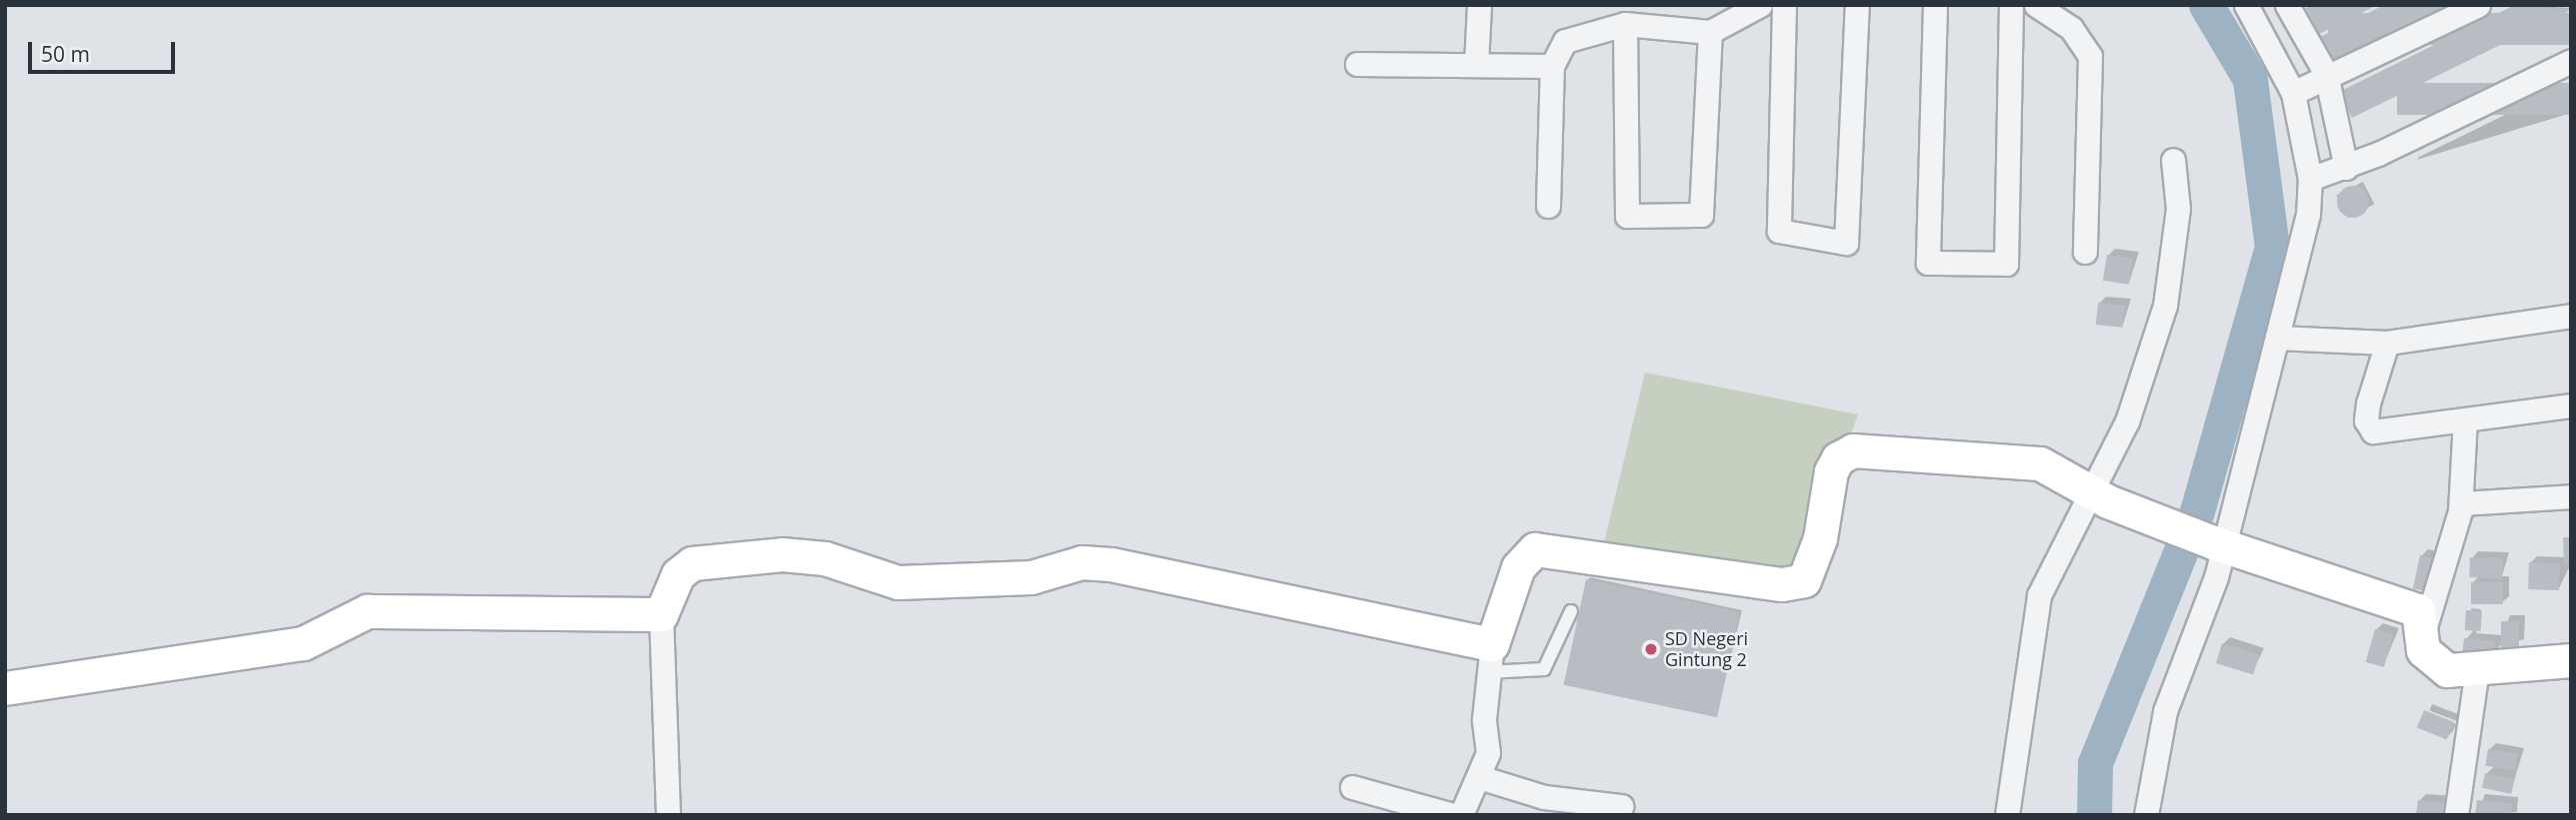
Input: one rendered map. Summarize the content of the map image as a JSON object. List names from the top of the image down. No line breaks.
{"places":["SD Negeri Gintung 2"],"scale_bar":"50 m"}
